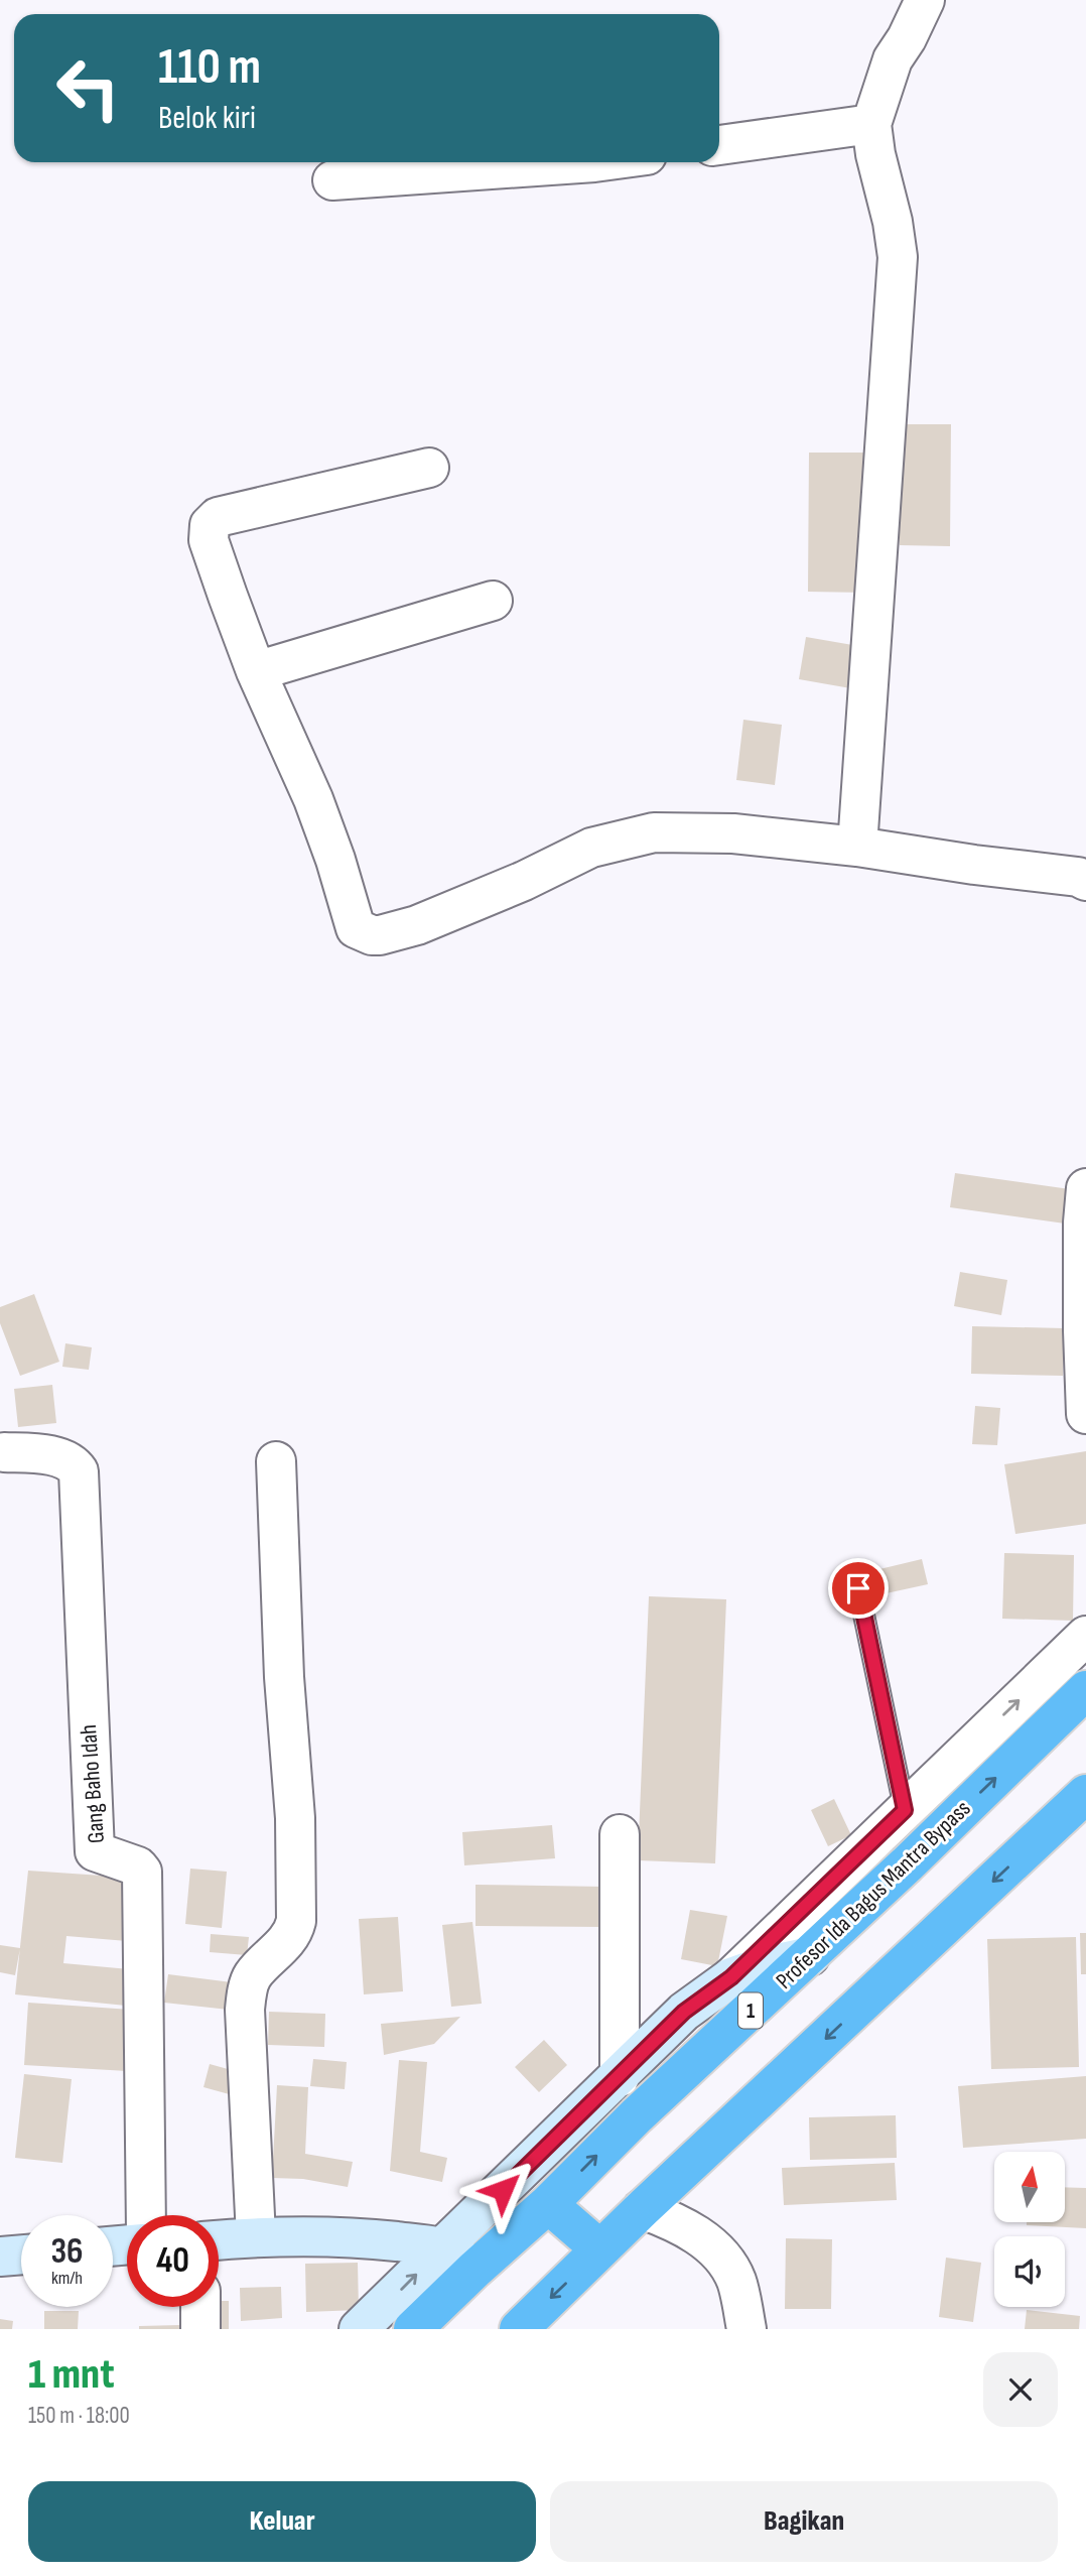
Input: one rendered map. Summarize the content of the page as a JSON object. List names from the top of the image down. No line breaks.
{"streets":{"highway":["Profesor Ida Bagus Mantra Bypass","1"],"street":["Gang Baho Idah"]},"north":"top","page":{"turn":["110 m","Belok kiri"],"speed":"36 km/h","limit":"40","heading":["1 mnt","150 m · 18:00"],"buttons":["Keluar","Bagikan"]}}
